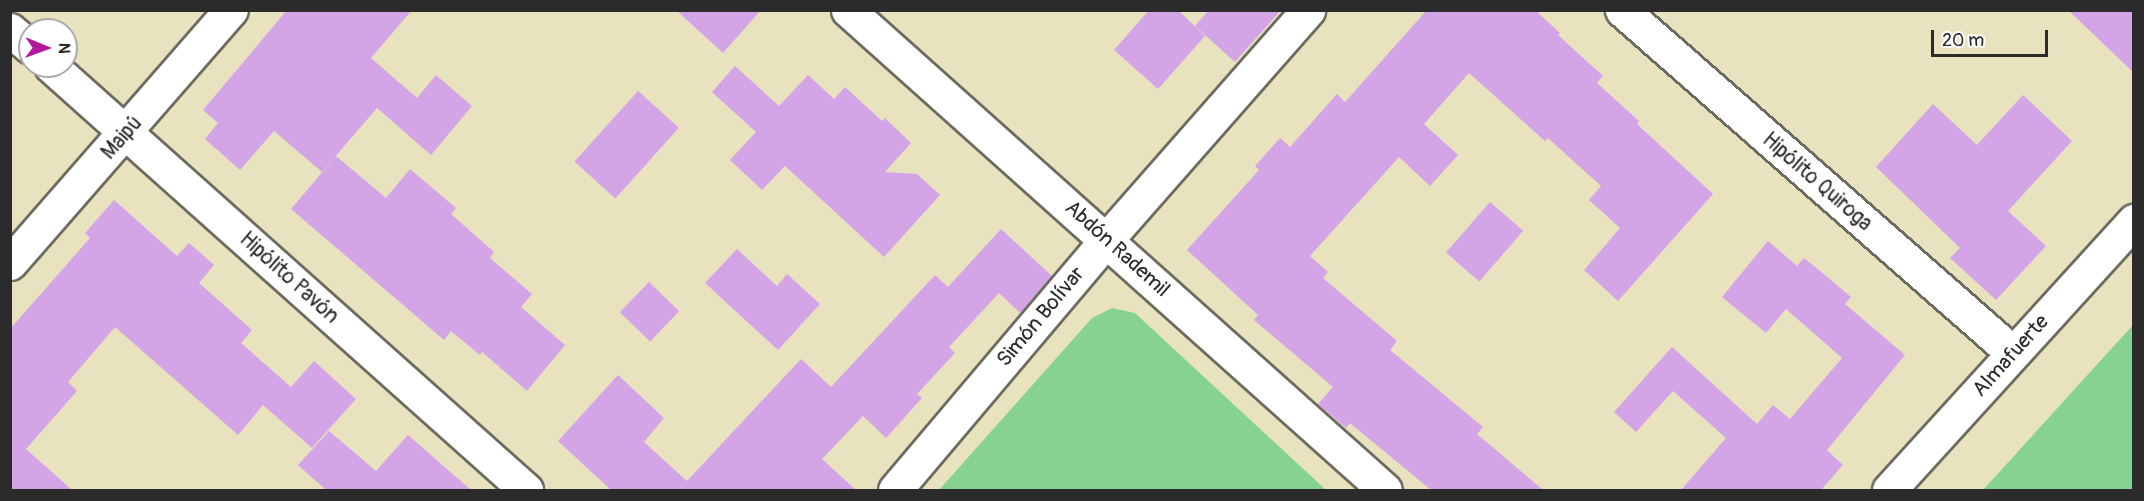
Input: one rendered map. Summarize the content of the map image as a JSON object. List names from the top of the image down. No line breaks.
{"streets":{"street":["Maipú","Hipólito Quiroga","Abdón Rademil","Hipólito Pavón","Simón Bolívar","Almafuerte"]},"crossings":[["Maipú","Hipólito Pavón"],["Hipólito Quiroga","Almafuerte"],["Abdón Rademil","Simón Bolívar"]],"scale_bar":"20 m","north":"right"}
